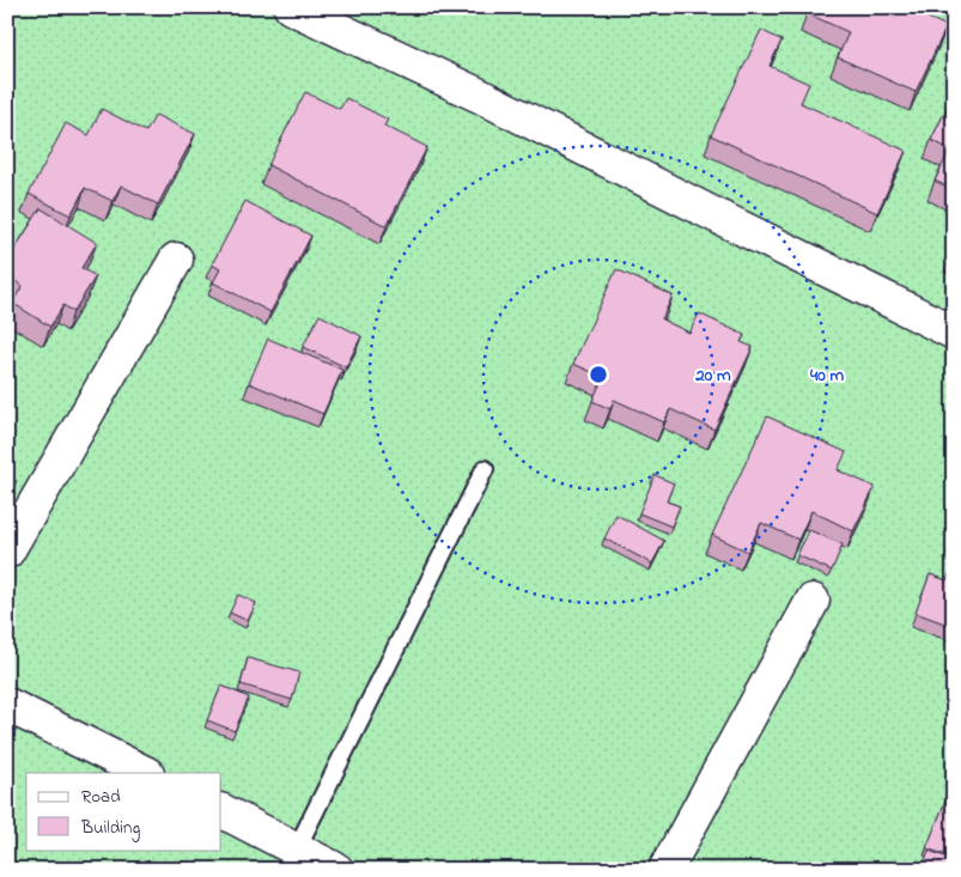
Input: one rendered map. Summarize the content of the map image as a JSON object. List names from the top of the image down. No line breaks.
{"legend":["Road","Building"],"rings":["20 m","40 m"]}
